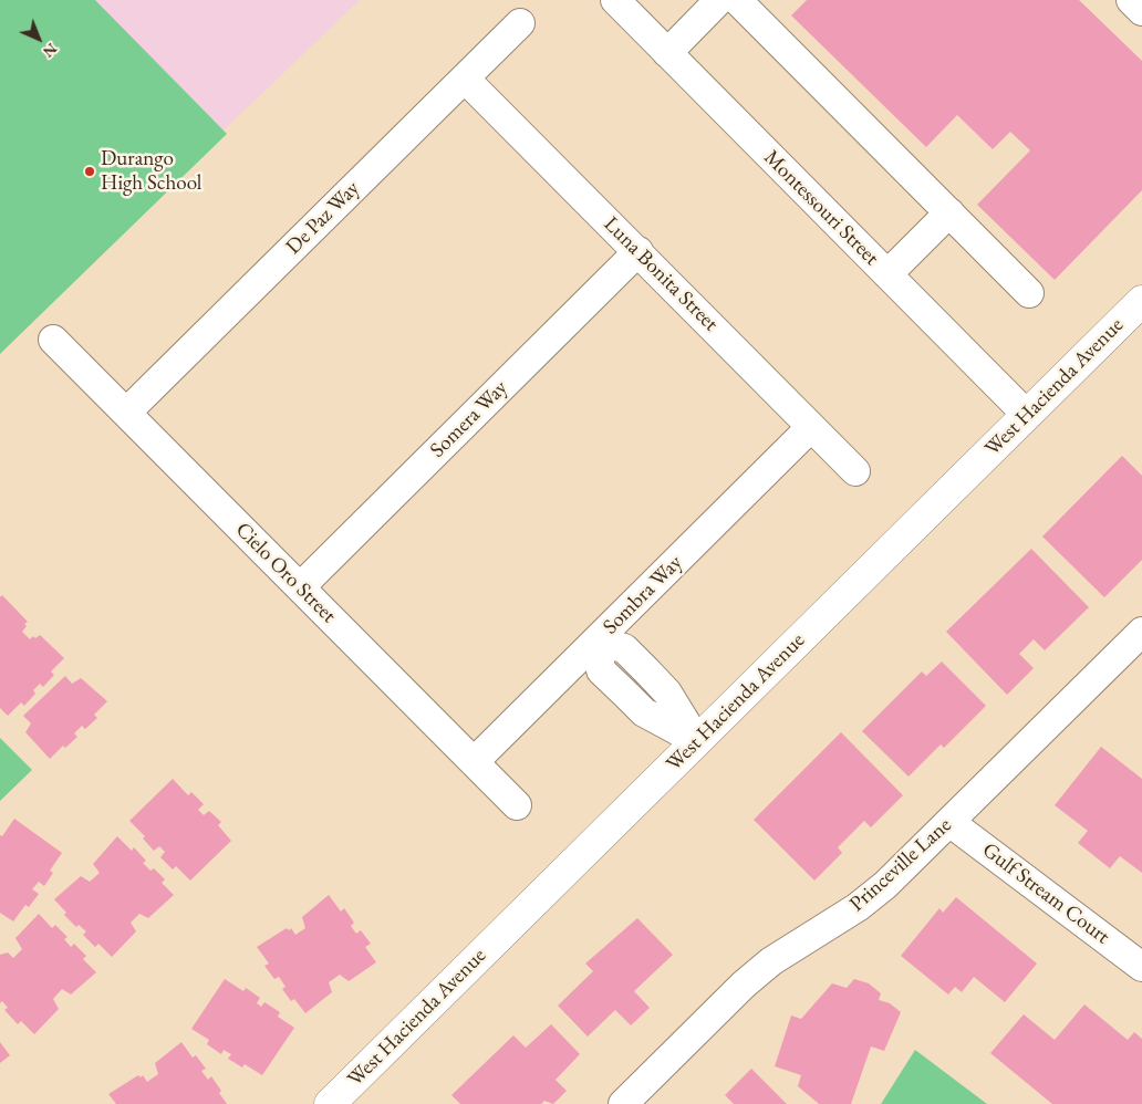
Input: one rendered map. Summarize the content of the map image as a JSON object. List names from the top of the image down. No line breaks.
{"streets":{"main road":["West Hacienda Avenue"],"street":["Montessouri Street","De Paz Way","Luna Bonita Street","Somera Way","Cielo Oro Street","Sombra Way","Princeville Lane","Gulf Stream Court"]},"crossings":[["Montessouri Street","West Hacienda Avenue"],["De Paz Way","Luna Bonita Street"],["De Paz Way","Cielo Oro Street"],["Luna Bonita Street","Somera Way"],["Luna Bonita Street","Sombra Way"],["Somera Way","Cielo Oro Street"],["Cielo Oro Street","Sombra Way"],["Princeville Lane","Gulf Stream Court"]],"places":["Durango High School"],"north":"bottom right"}
